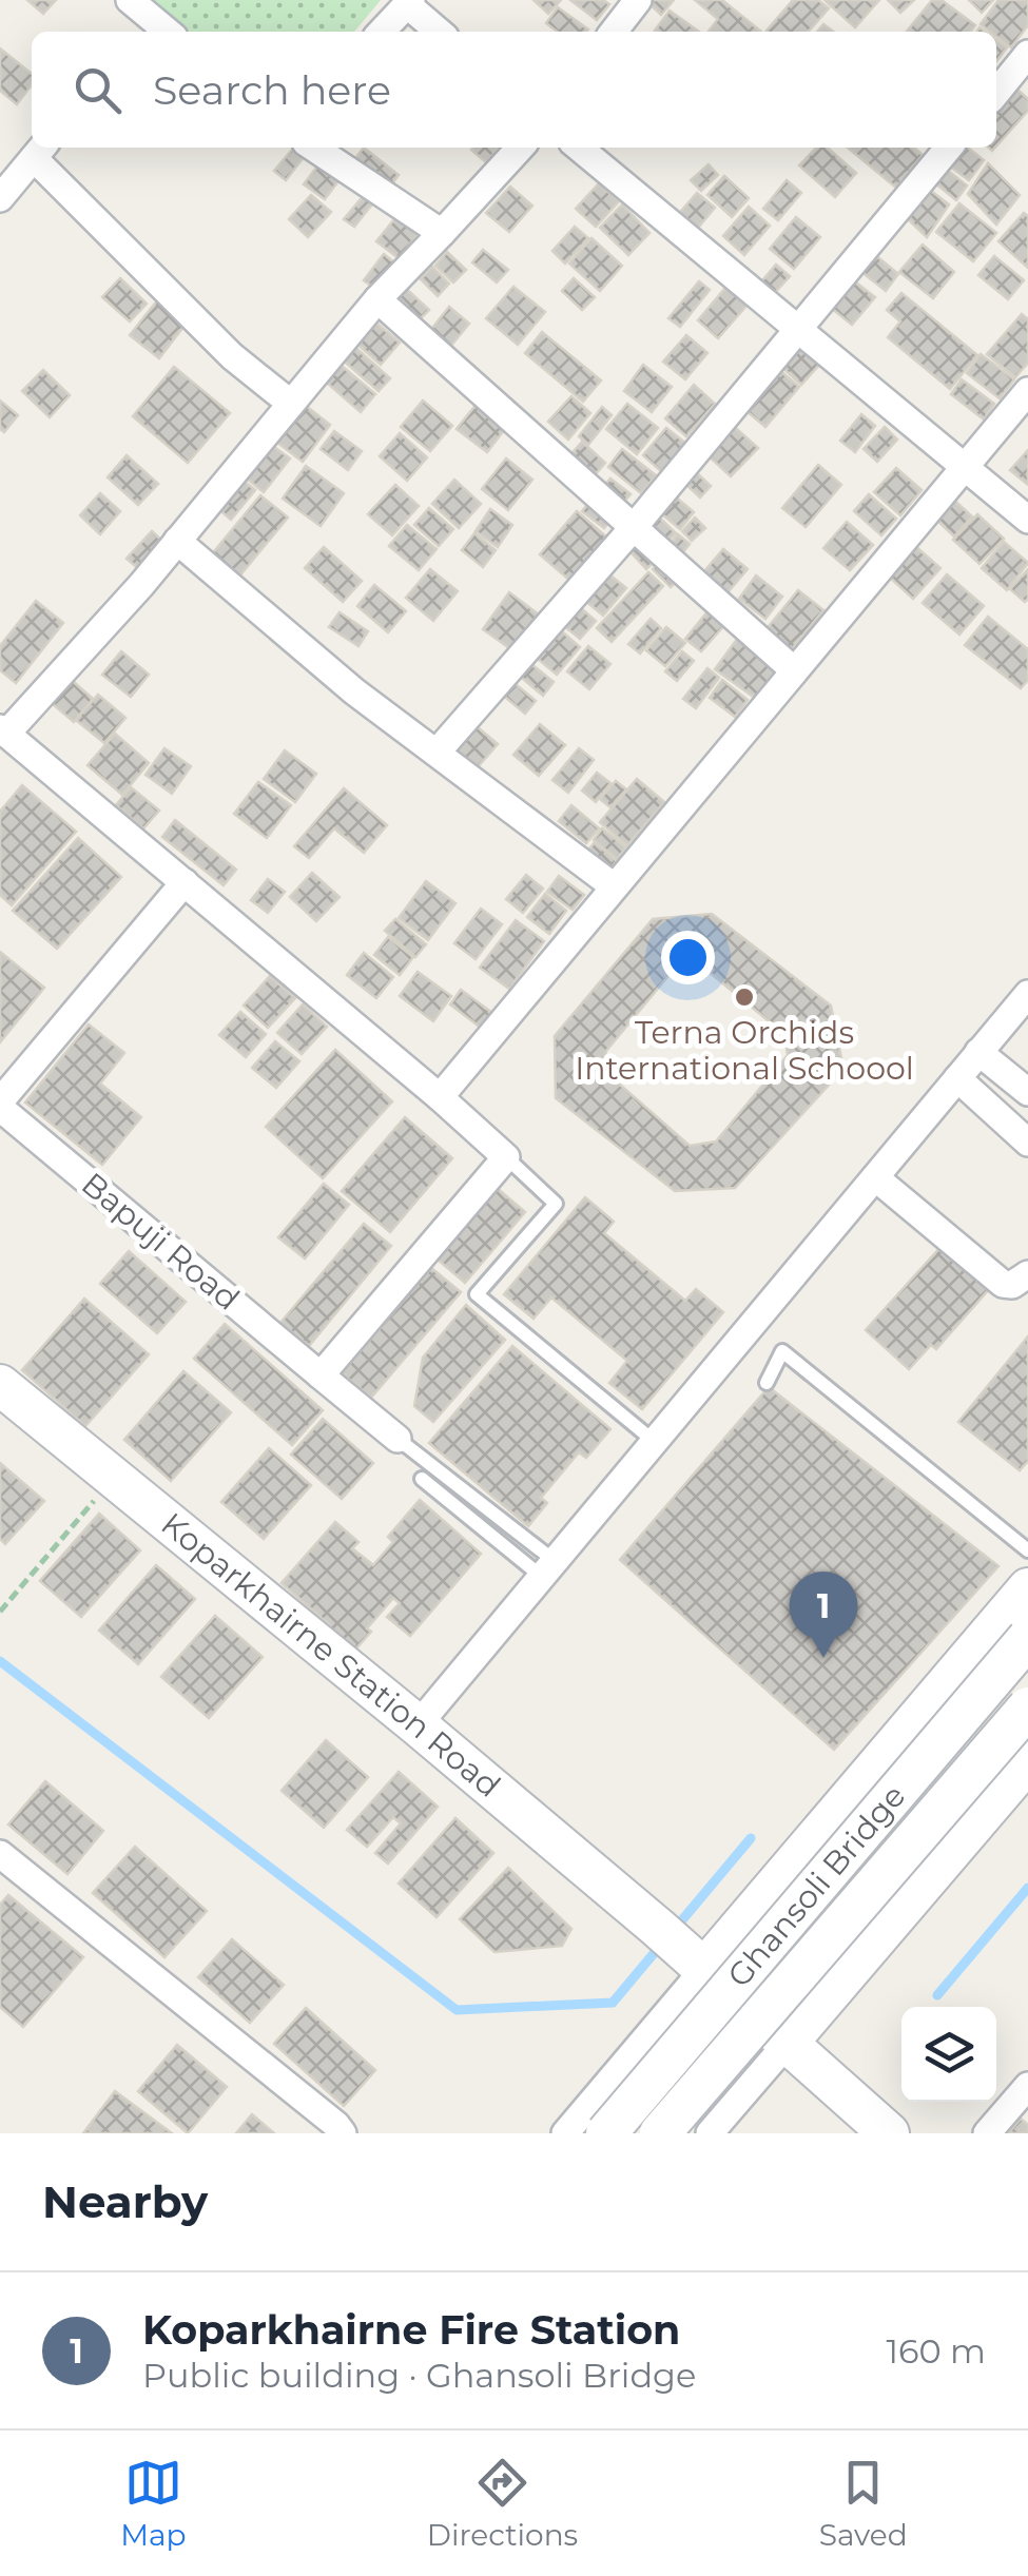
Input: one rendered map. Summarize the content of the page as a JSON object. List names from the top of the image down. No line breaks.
{"streets":{"street":["Bapuji Road","Koparkhairne Station Road","Ghansoli Bridge"]},"places":["Terna Orchids International Schoool"],"page":{"search":"Search here","pins":"1","heading":"Nearby","list":[{"mark":"1","name":"Koparkhairne Fire Station","note":"Public building · Ghansoli Bridge","value":"160 m"}],"nav":["Map","Directions","Saved"]}}
